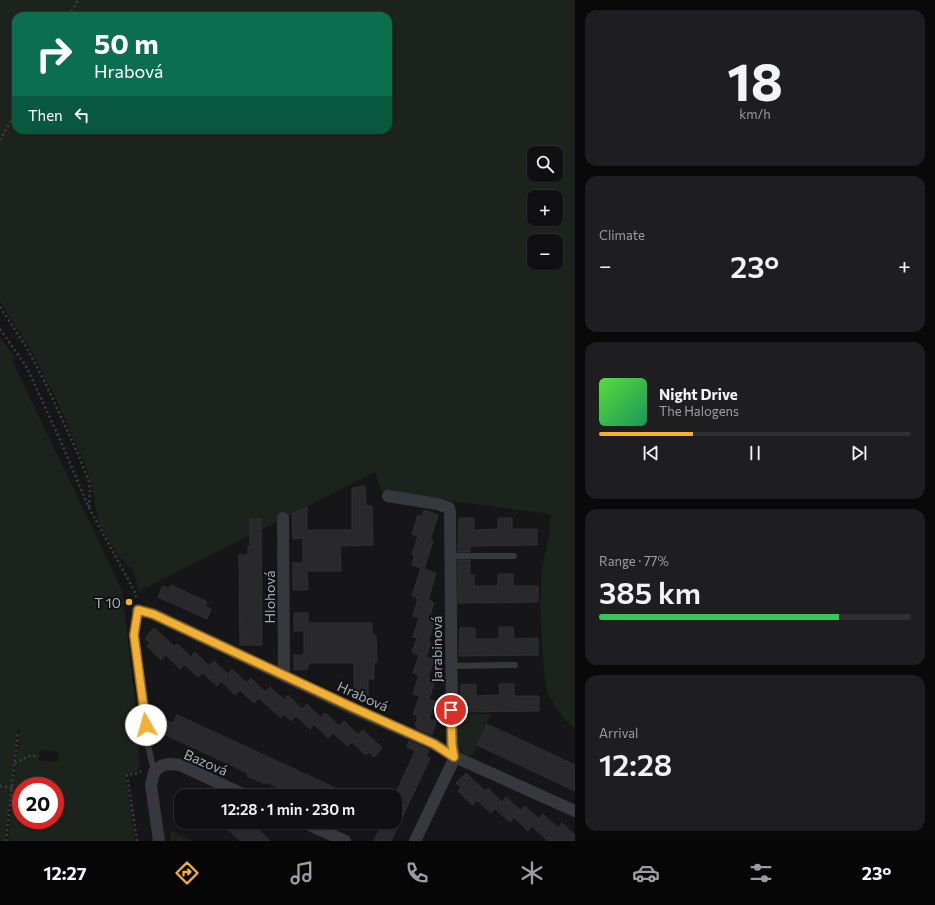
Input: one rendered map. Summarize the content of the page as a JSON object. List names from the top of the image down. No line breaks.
{"streets":{"street":["Hlohová","Jarabinová","Hrabová","Bazová"]},"crossings":[["Hlohová","Hrabová"],["Jarabinová","Hrabová"]],"places":["T 10"],"page":{"tile":[["18","km/h"],"Climate",["Range · 77%","385 km"],["Arrival","12:28"]],"turn":["50 m","Hrabová"],"then":"Then","map_buttons":["+","−"],"heat":["−","23°","+"],"song":["Night Drive","The Halogens"],"limit":"20","trip":"12:28 · 1 min · 230 m","tabs":["12:27","23°"]}}
